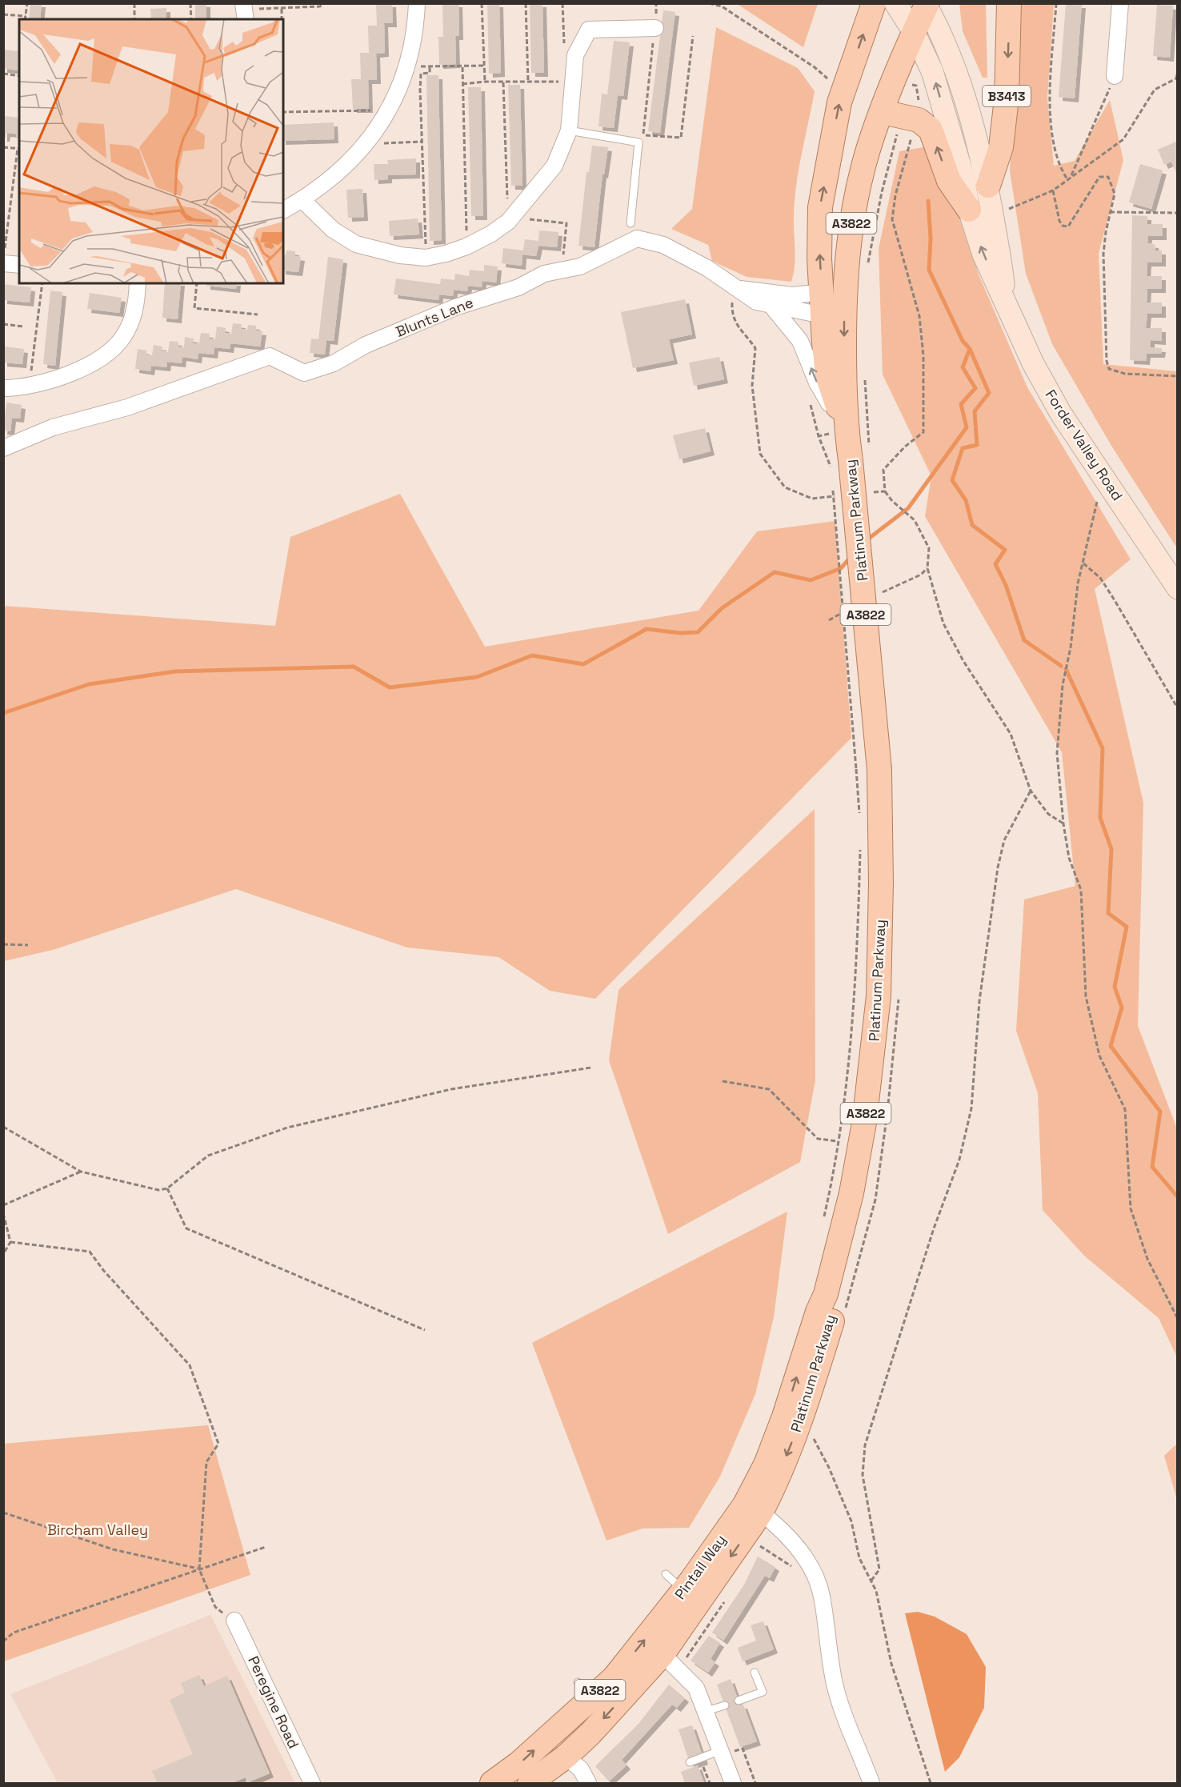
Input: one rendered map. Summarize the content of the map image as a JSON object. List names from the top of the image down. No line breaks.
{"streets":{"main road":["B3413","A3822","Forder Valley Road","Platinum Parkway","Pintail Way"],"street":["Blunts Lane","Peregine Road"]},"crossings":[["B3413","A3822"],["B3413","Forder Valley Road"],["A3822","Forder Valley Road"],["A3822","Platinum Parkway"],["Blunts Lane","Platinum Parkway"],["Forder Valley Road","Platinum Parkway"],["Platinum Parkway","Pintail Way"]],"parks":["Bircham Valley"]}
